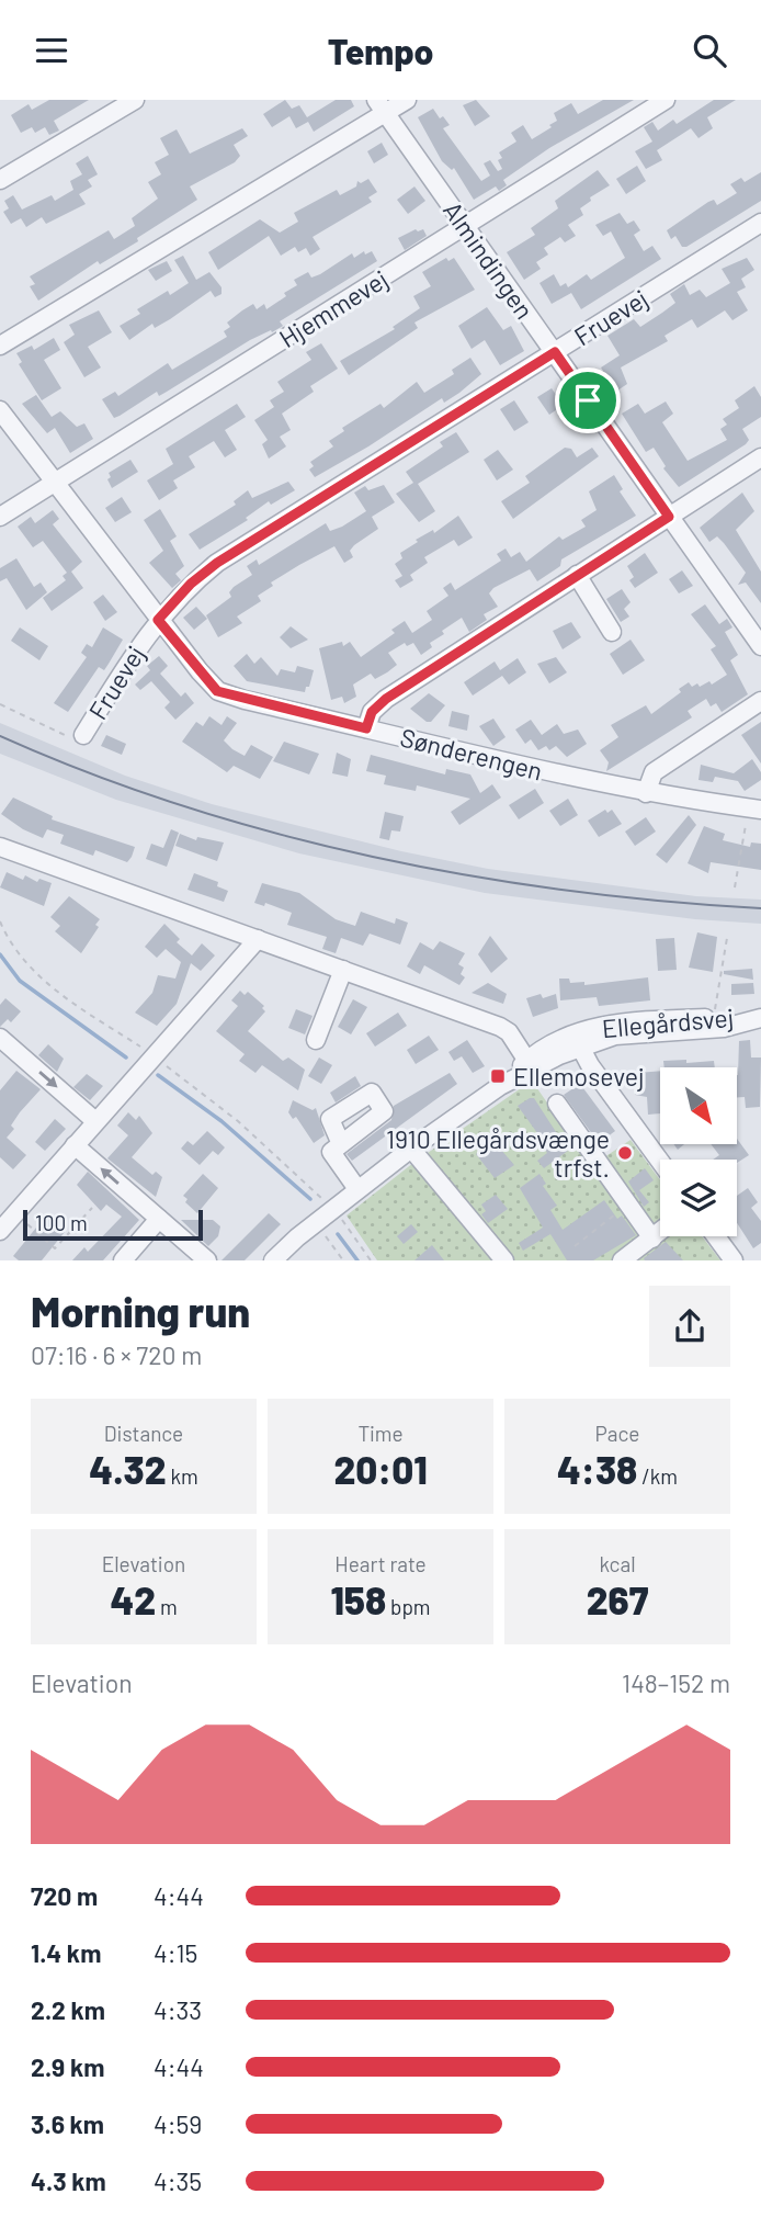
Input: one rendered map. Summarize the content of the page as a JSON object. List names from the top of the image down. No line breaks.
{"streets":{"street":["Almindingen","Hjemmevej","Fruevej","Sønderengen","Ellegårdsvej"]},"crossings":[["Almindingen","Hjemmevej"],["Almindingen","Fruevej"],["Hjemmevej","Sønderengen"],["Fruevej","Sønderengen"]],"places":{"transit":["Ellemosevej"],"other":["1910 Ellegårdsvænge trfst."]},"scale_bar":"100 m","north":"bottom right","page":{"header":"Tempo","scale":"100 m","heading":["Morning run","07:16 · 6 × 720 m"],"stats":[["Distance","4.32 km"],["Time","20:01"],["Pace","4:38 /km"],["Elevation","42 m"],["Heart rate","158 bpm"],["kcal","267"]],"chart":["Elevation","148–152 m"],"list":[{"name":"720 m","note":"4:44"},{"name":"1.4 km","note":"4:15"},{"name":"2.2 km","note":"4:33"},{"name":"2.9 km","note":"4:44"},{"name":"3.6 km","note":"4:59"},{"name":"4.3 km","note":"4:35"}]}}
